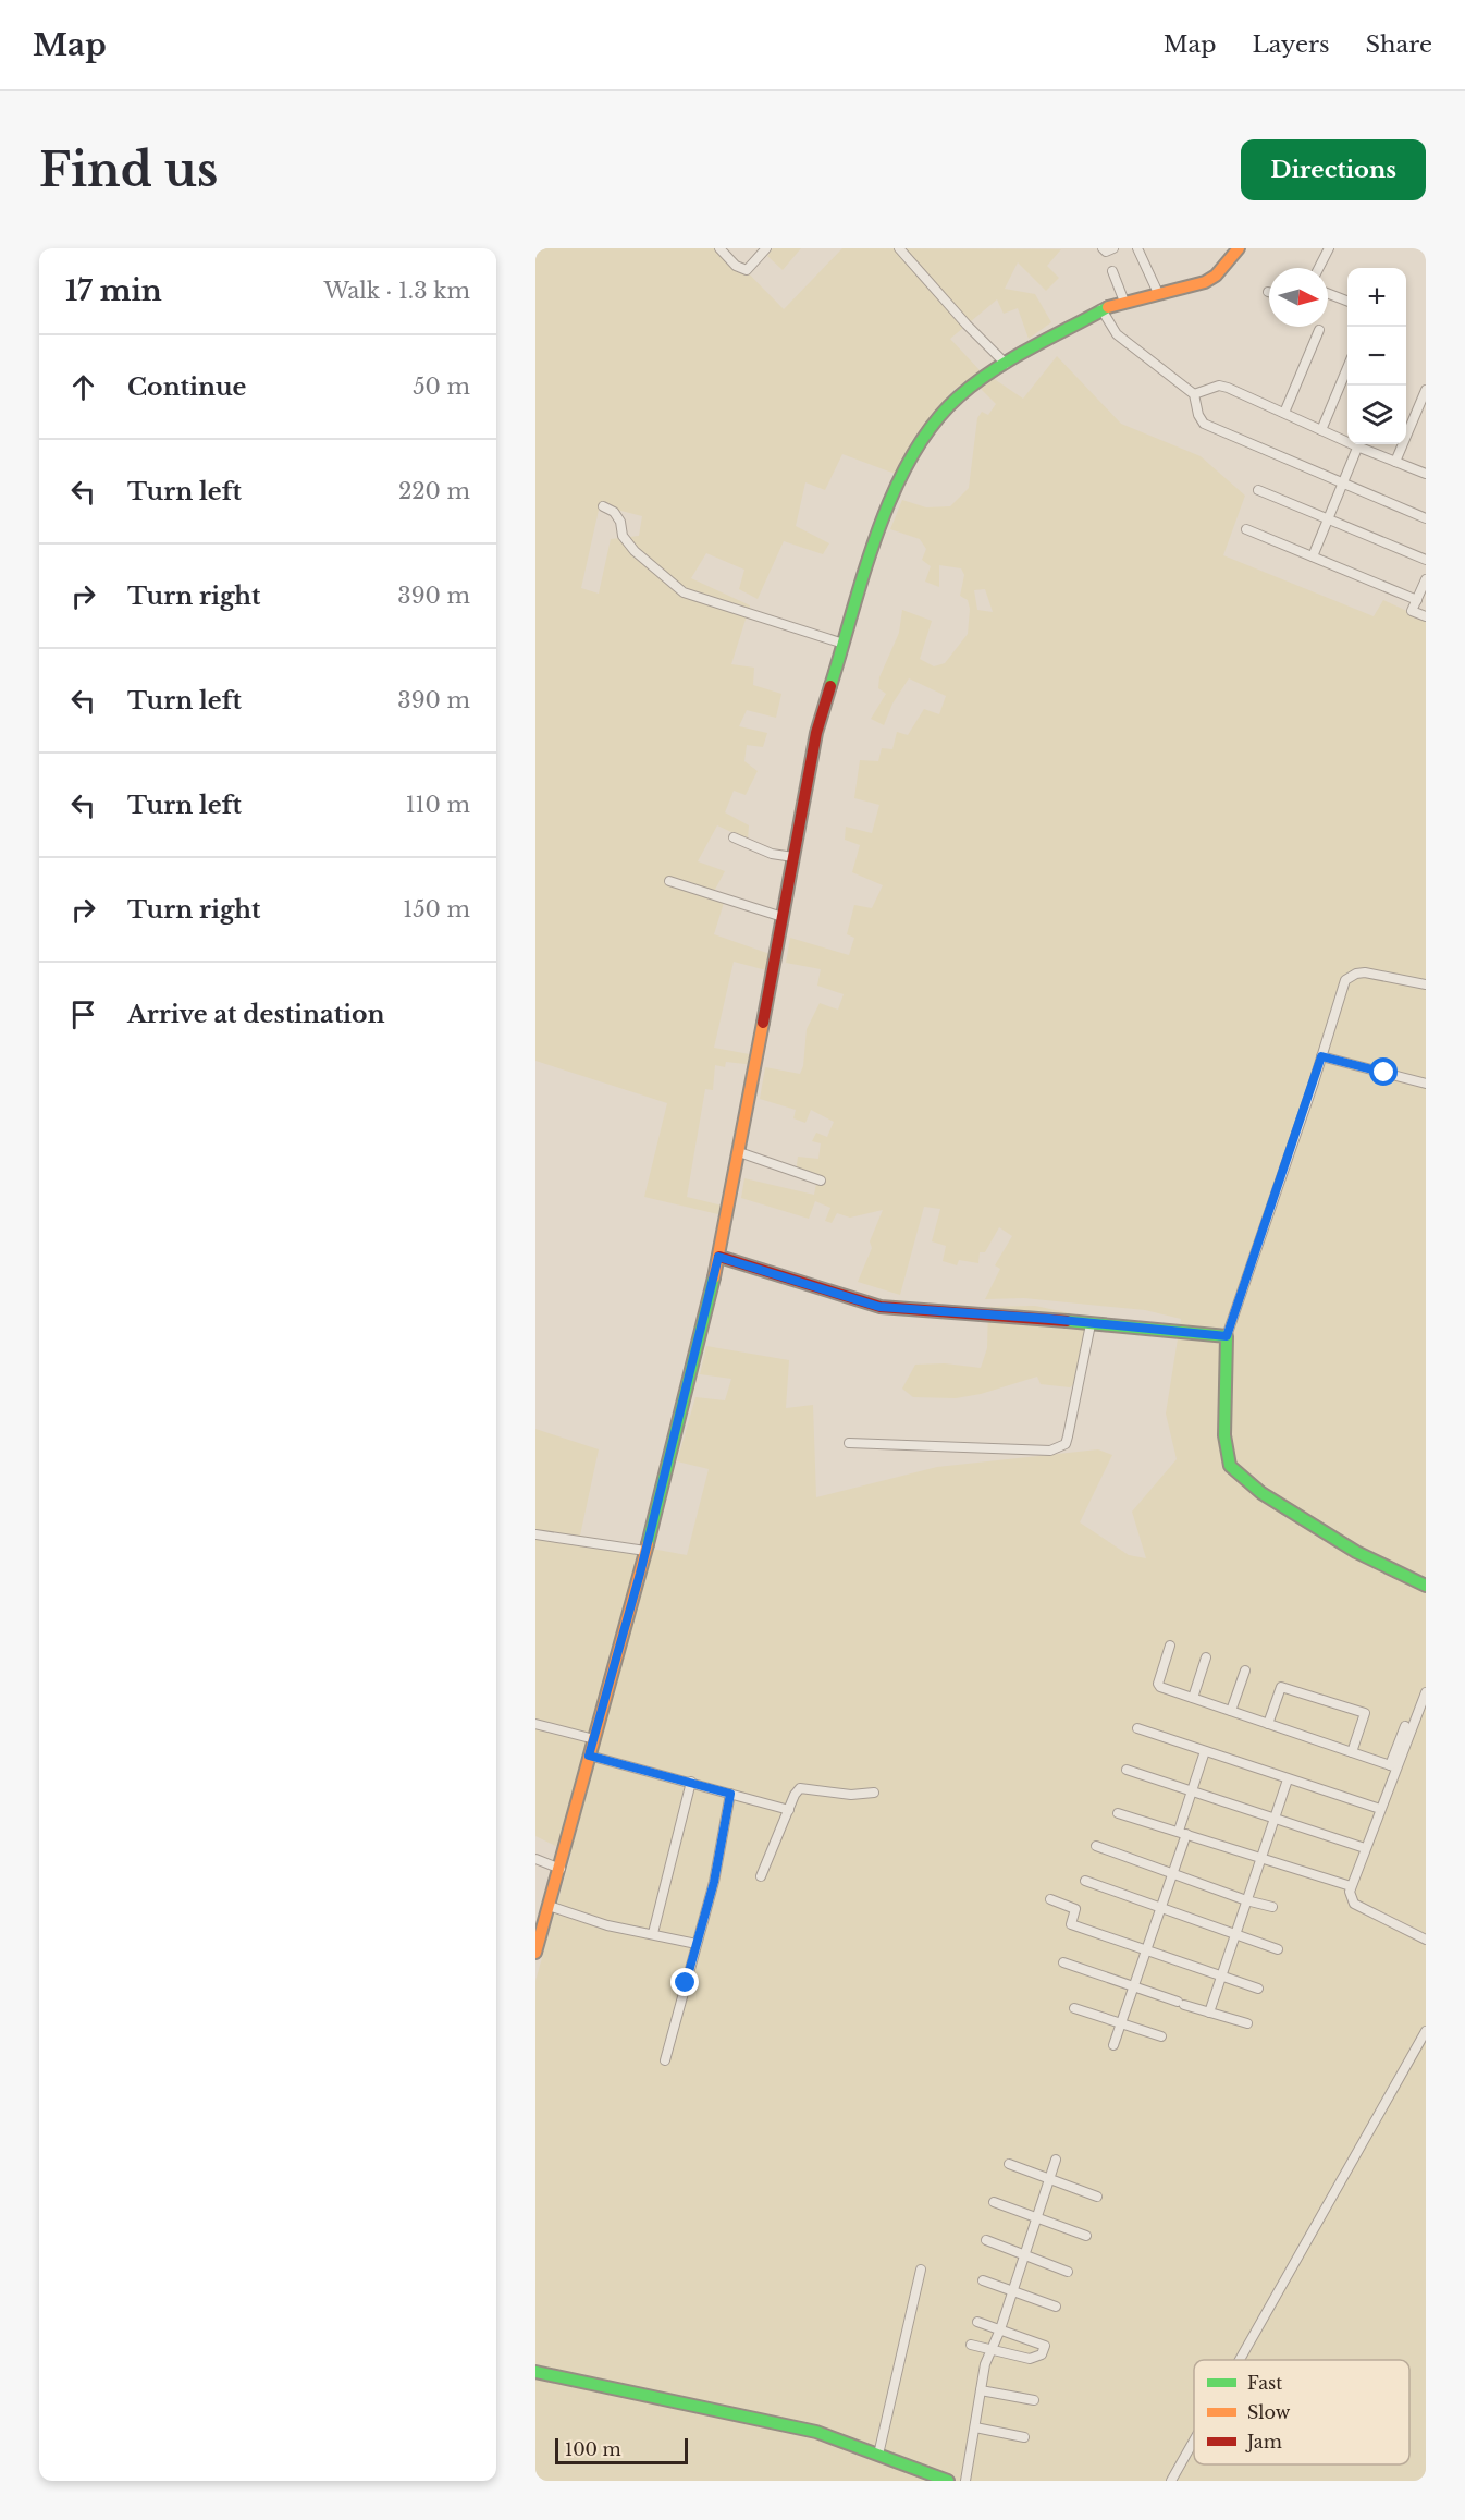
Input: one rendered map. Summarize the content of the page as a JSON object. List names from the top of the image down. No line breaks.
{"legend":["Fast","Slow","Jam"],"scale_bar":"100 m","north":"right","page":{"header":"Map","nav":["Map","Layers","Share"],"buttons":"Directions","title":"Find us","heading":["17 min","Walk · 1.3 km"],"map_buttons":["+","−"],"list":[["Continue","50 m"],["Turn left","220 m"],["Turn right","390 m"],["Turn left","390 m"],["Turn left","110 m"],["Turn right","150 m"],"Arrive at destination"],"scale":"100 m"}}
